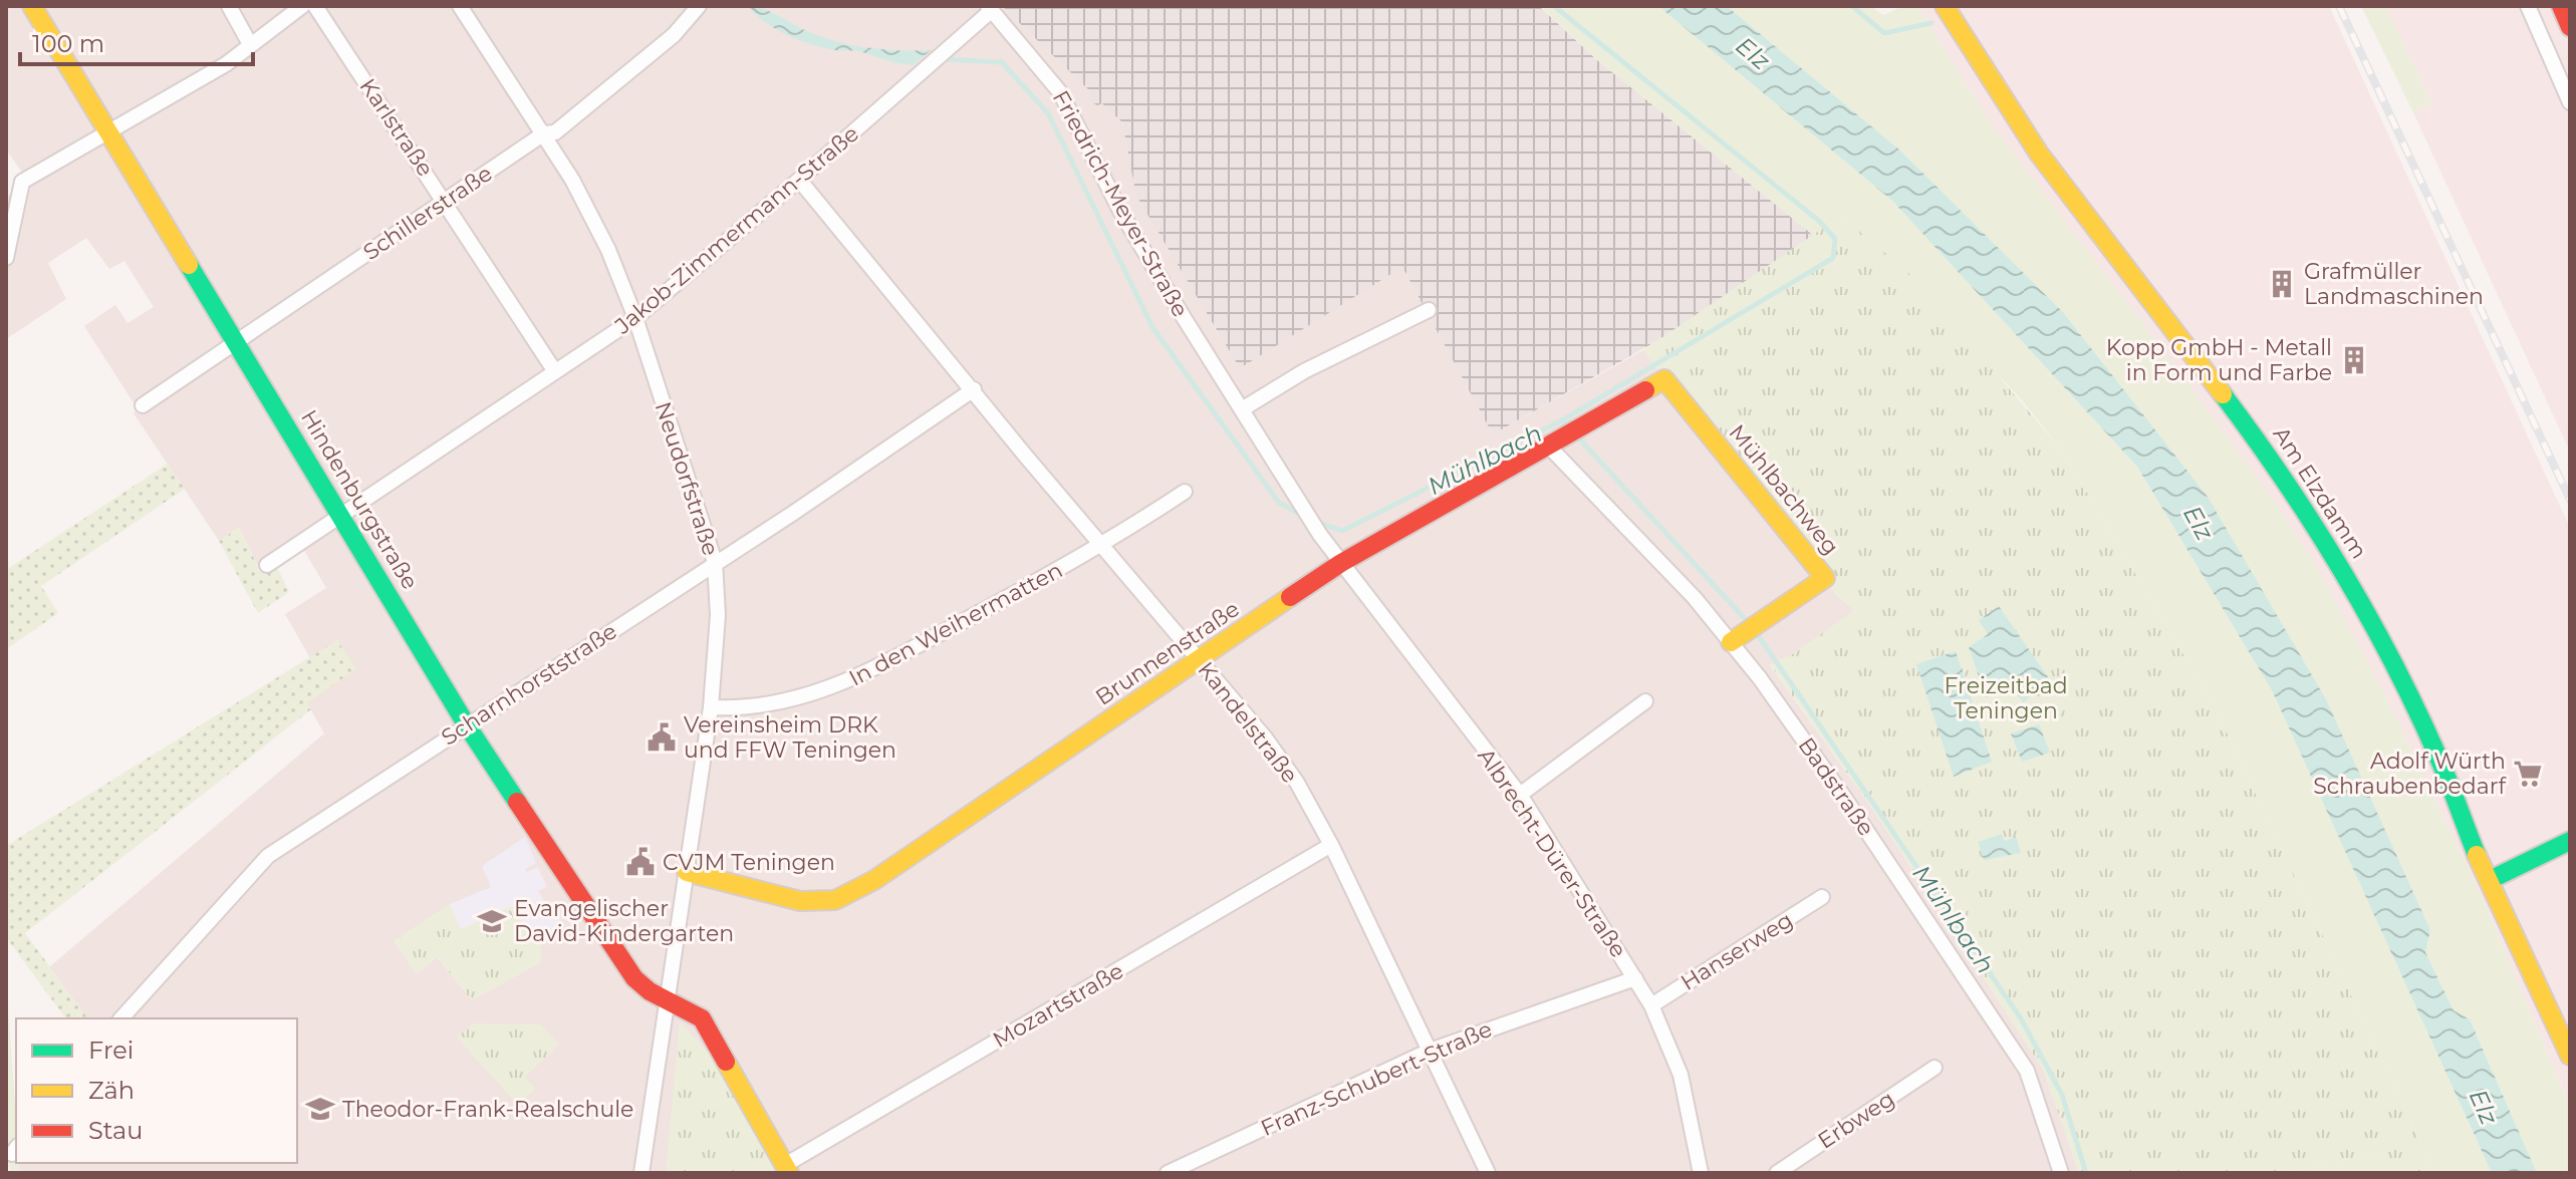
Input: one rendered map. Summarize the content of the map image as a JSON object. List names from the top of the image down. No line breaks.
{"streets":{"street":["Karlstraße","Friedrich-Meyer-Straße","Schillerstraße","Jakob-Zimmermann-Straße","Neudorfstraße","Mühlbachweg","Am Elzdamm","Hindenburgstraße","In den Weihermatten","Brunnenstraße","Scharnhorststraße","Kandelstraße","Badstraße","Albrecht-Dürer-Straße","Hanserweg","Mozartstraße","Franz-Schubert-Straße","Erbweg"]},"crossings":[["Karlstraße","Schillerstraße"],["Karlstraße","Jakob-Zimmermann-Straße"],["Friedrich-Meyer-Straße","Jakob-Zimmermann-Straße"],["Friedrich-Meyer-Straße","Brunnenstraße"],["Friedrich-Meyer-Straße","Albrecht-Dürer-Straße"],["Schillerstraße","Neudorfstraße"],["Schillerstraße","Hindenburgstraße"],["Jakob-Zimmermann-Straße","Neudorfstraße"],["Jakob-Zimmermann-Straße","Hindenburgstraße"],["Jakob-Zimmermann-Straße","Kandelstraße"],["Neudorfstraße","Hindenburgstraße"],["Neudorfstraße","In den Weihermatten"],["Neudorfstraße","Brunnenstraße"],["Neudorfstraße","Scharnhorststraße"],["Mühlbachweg","Brunnenstraße"],["Mühlbachweg","Badstraße"],["Hindenburgstraße","Scharnhorststraße"],["Hindenburgstraße","Mozartstraße"],["In den Weihermatten","Kandelstraße"],["Brunnenstraße","Kandelstraße"],["Brunnenstraße","Badstraße"],["Brunnenstraße","Albrecht-Dürer-Straße"],["Scharnhorststraße","Kandelstraße"],["Kandelstraße","Mozartstraße"],["Kandelstraße","Franz-Schubert-Straße"],["Albrecht-Dürer-Straße","Hanserweg"],["Albrecht-Dürer-Straße","Franz-Schubert-Straße"]],"water":["Elz","Mühlbach"],"parks":["Freizeitbad Teningen"],"places":{"building":["Grafmüller Landmaschinen","Kopp GmbH - Metall in Form und Farbe"],"public building":["Vereinsheim DRK und FFW Teningen","CVJM Teningen"],"supermarket":["Adolf Würth Schraubenbedarf"],"school or university":["Evangelischer David-Kindergarten","Theodor-Frank-Realschule"]},"legend":["Frei","Zäh","Stau"],"scale_bar":"100 m"}
